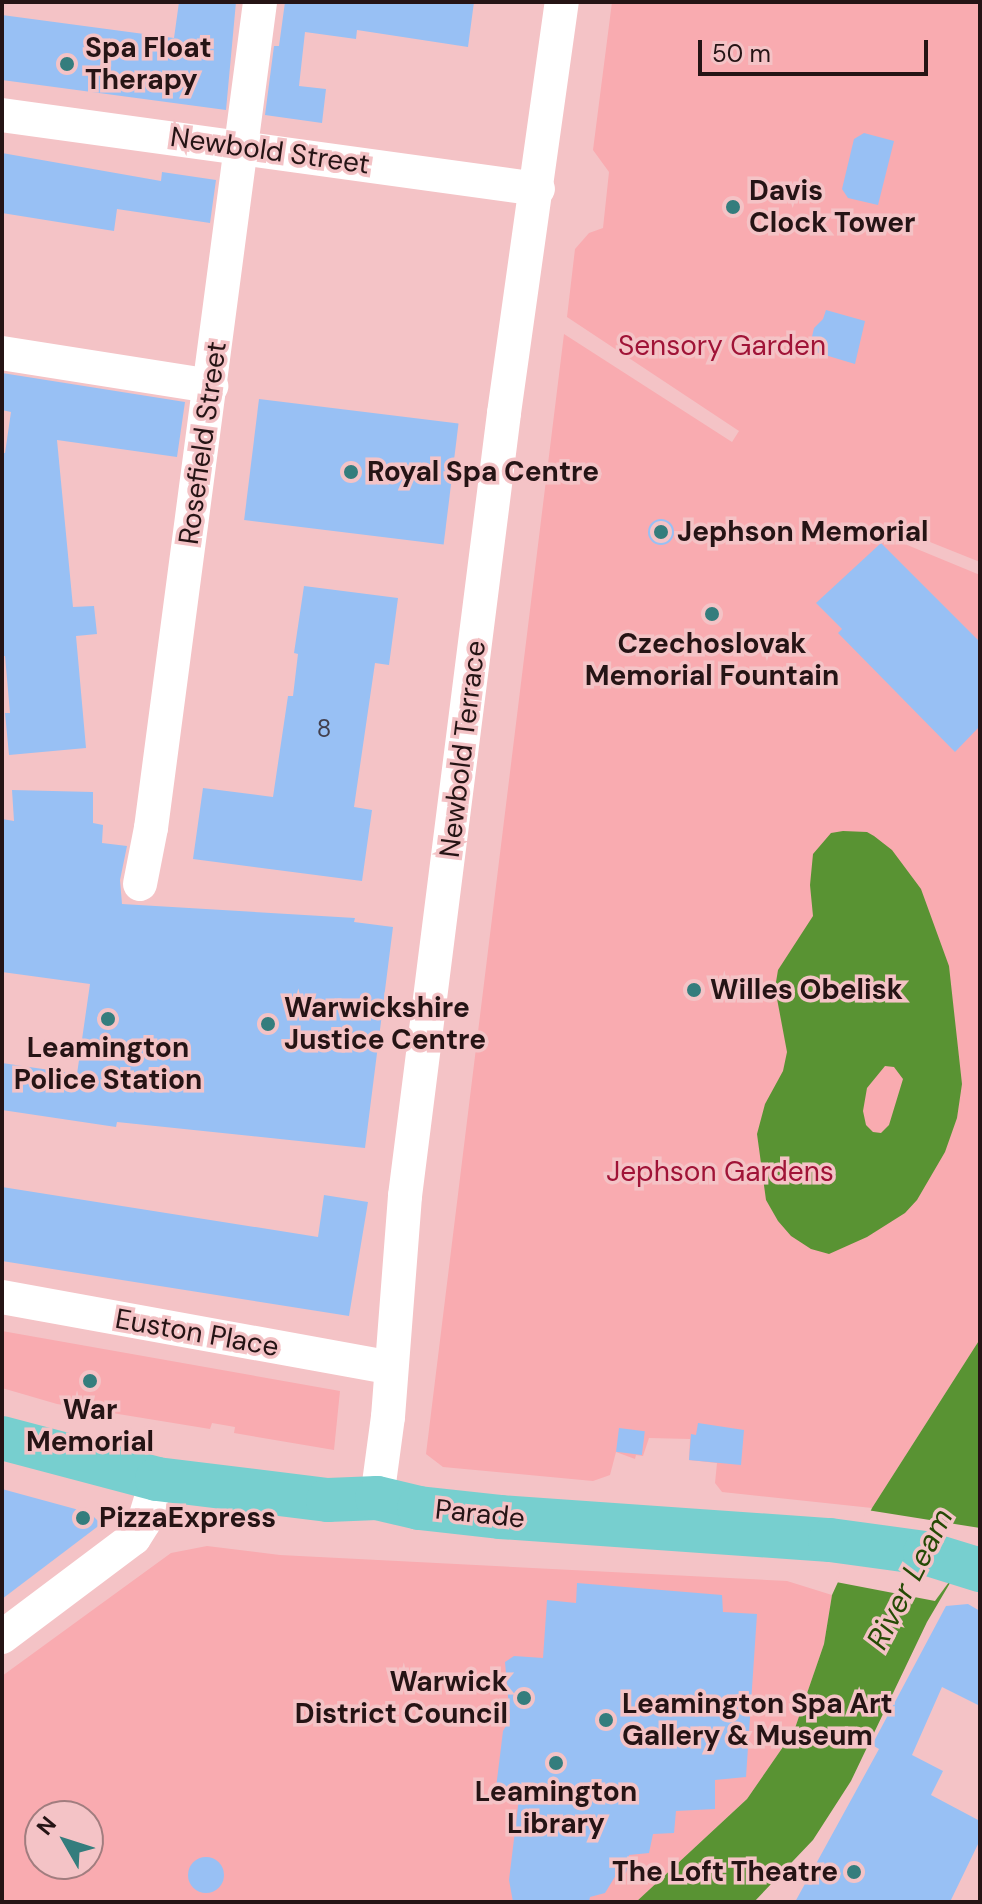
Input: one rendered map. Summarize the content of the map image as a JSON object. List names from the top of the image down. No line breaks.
{"streets":{"main road":["Parade"],"street":["Newbold Street","Rosefield Street","Newbold Terrace","Euston Place"]},"crossings":[["Newbold Street","Rosefield Street"],["Newbold Street","Newbold Terrace"],["Newbold Terrace","Euston Place"],["Newbold Terrace","Parade"]],"water":["River Leam"],"parks":["Sensory Garden","Jephson Gardens"],"places":["Spa Float Therapy","Davis Clock Tower","Royal Spa Centre","Jephson Memorial","Czechoslovak Memorial Fountain","Willes Obelisk","Leamington Police Station","Warwickshire Justice Centre","War Memorial","PizzaExpress","Warwick District Council","Leamington Spa Art Gallery & Museum","Leamington Library","The Loft Theatre"],"house_numbers":["8"],"scale_bar":"50 m","north":"top left"}
